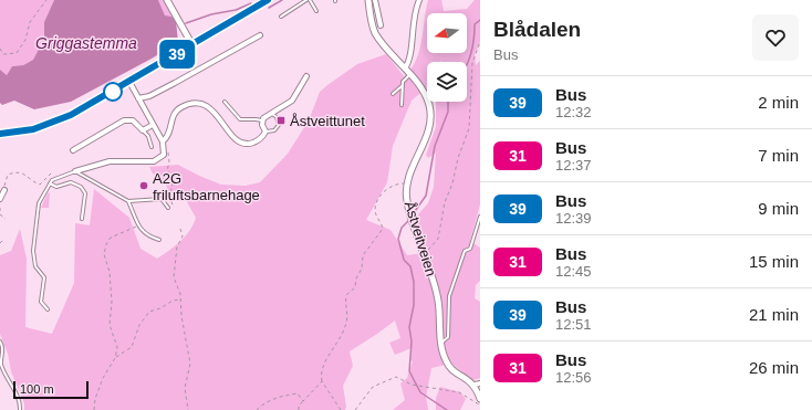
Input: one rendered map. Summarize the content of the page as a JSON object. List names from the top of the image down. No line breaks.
{"streets":{"street":["Åstveitveien"]},"water":["Griggastemma"],"places":{"transit":["Åstveittunet"],"other":["A2G friluftsbarnehage"]},"lines":["bus line 39"],"scale_bar":"100 m","north":"left","page":{"on_map":"39","heading":["Blådalen","Bus"],"list":[{"mark":"39","name":"Bus","note":"12:32","value":"2 min"},{"mark":"31","name":"Bus","note":"12:37","value":"7 min"},{"mark":"39","name":"Bus","note":"12:39","value":"9 min"},{"mark":"31","name":"Bus","note":"12:45","value":"15 min"},{"mark":"39","name":"Bus","note":"12:51","value":"21 min"},{"mark":"31","name":"Bus","note":"12:56","value":"26 min"}],"scale":"100 m"}}
